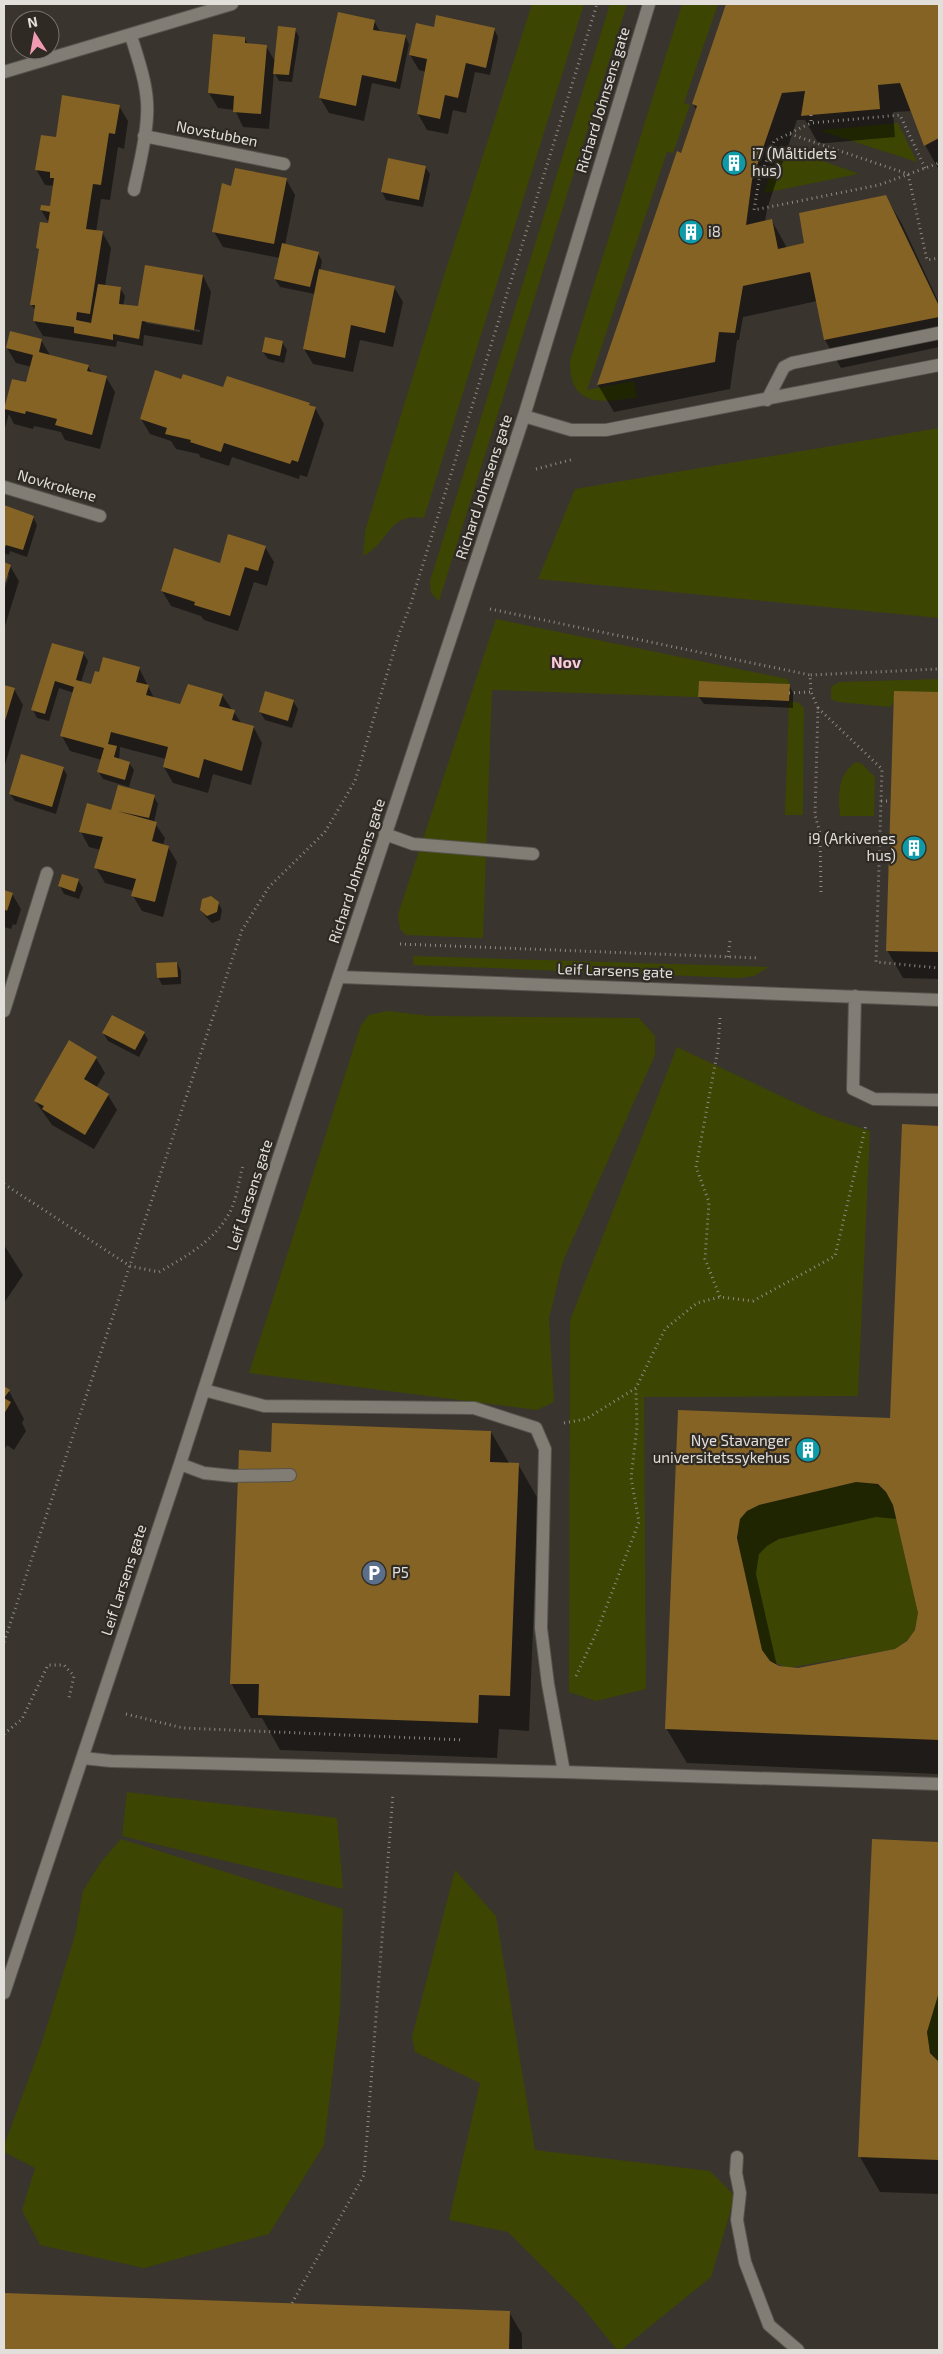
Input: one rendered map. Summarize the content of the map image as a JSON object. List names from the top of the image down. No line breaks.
{"streets":{"street":["Richard Johnsens gate","Novstubben","Novkrokene","Leif Larsens gate"]},"crossings":[["Richard Johnsens gate","Leif Larsens gate"]],"districts":["Nov"],"places":{"building":["i7 (Måltidets hus)","i8","i9 (Arkivenes hus)","Nye Stavanger universitetssykehus"],"parking":["P5"]},"north":"top"}
